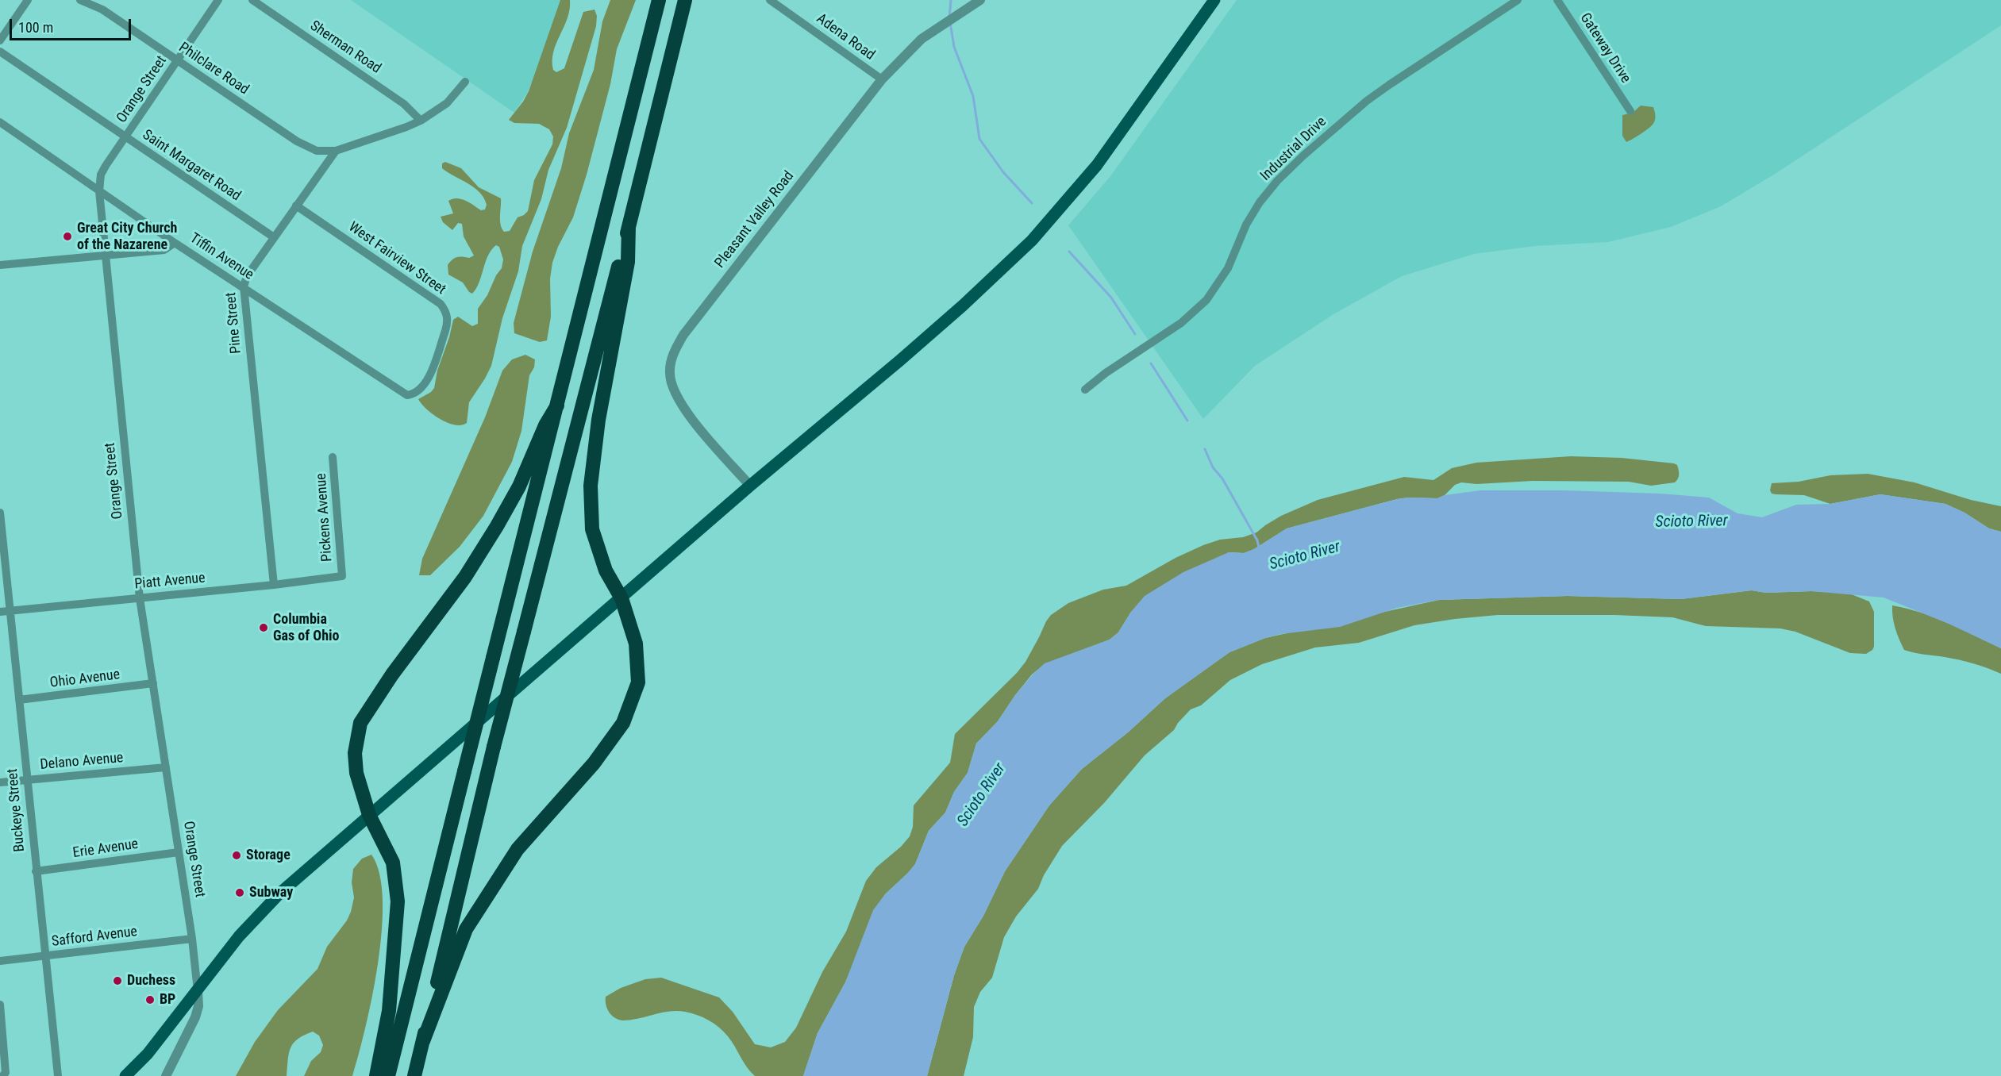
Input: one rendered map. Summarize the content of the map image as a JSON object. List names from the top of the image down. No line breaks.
{"streets":{"street":["Adena Road","Sherman Road","Gateway Drive","Philclare Road","Orange Street","Industrial Drive","Saint Margaret Road","Pleasant Valley Road","Tiffin Avenue","West Fairview Street","Pine Street","Pickens Avenue","Piatt Avenue","Ohio Avenue","Delano Avenue","Buckeye Street","Erie Avenue","Safford Avenue"]},"crossings":[["Adena Road","Pleasant Valley Road"],["Philclare Road","Orange Street"],["Philclare Road","Pine Street"],["Orange Street","Saint Margaret Road"],["Orange Street","Tiffin Avenue"],["Orange Street","Piatt Avenue"],["Orange Street","Ohio Avenue"],["Orange Street","Delano Avenue"],["Orange Street","Erie Avenue"],["Orange Street","Safford Avenue"],["Saint Margaret Road","Pine Street"],["Tiffin Avenue","West Fairview Street"],["Tiffin Avenue","Pine Street"],["West Fairview Street","Pine Street"],["Pine Street","Piatt Avenue"],["Pickens Avenue","Piatt Avenue"],["Piatt Avenue","Buckeye Street"],["Ohio Avenue","Buckeye Street"],["Delano Avenue","Buckeye Street"],["Buckeye Street","Erie Avenue"],["Buckeye Street","Safford Avenue"]],"water":["Scioto River"],"places":["Great City Church of the Nazarene","Columbia Gas of Ohio","Storage","Subway","Duchess","BP"],"scale_bar":"100 m"}
